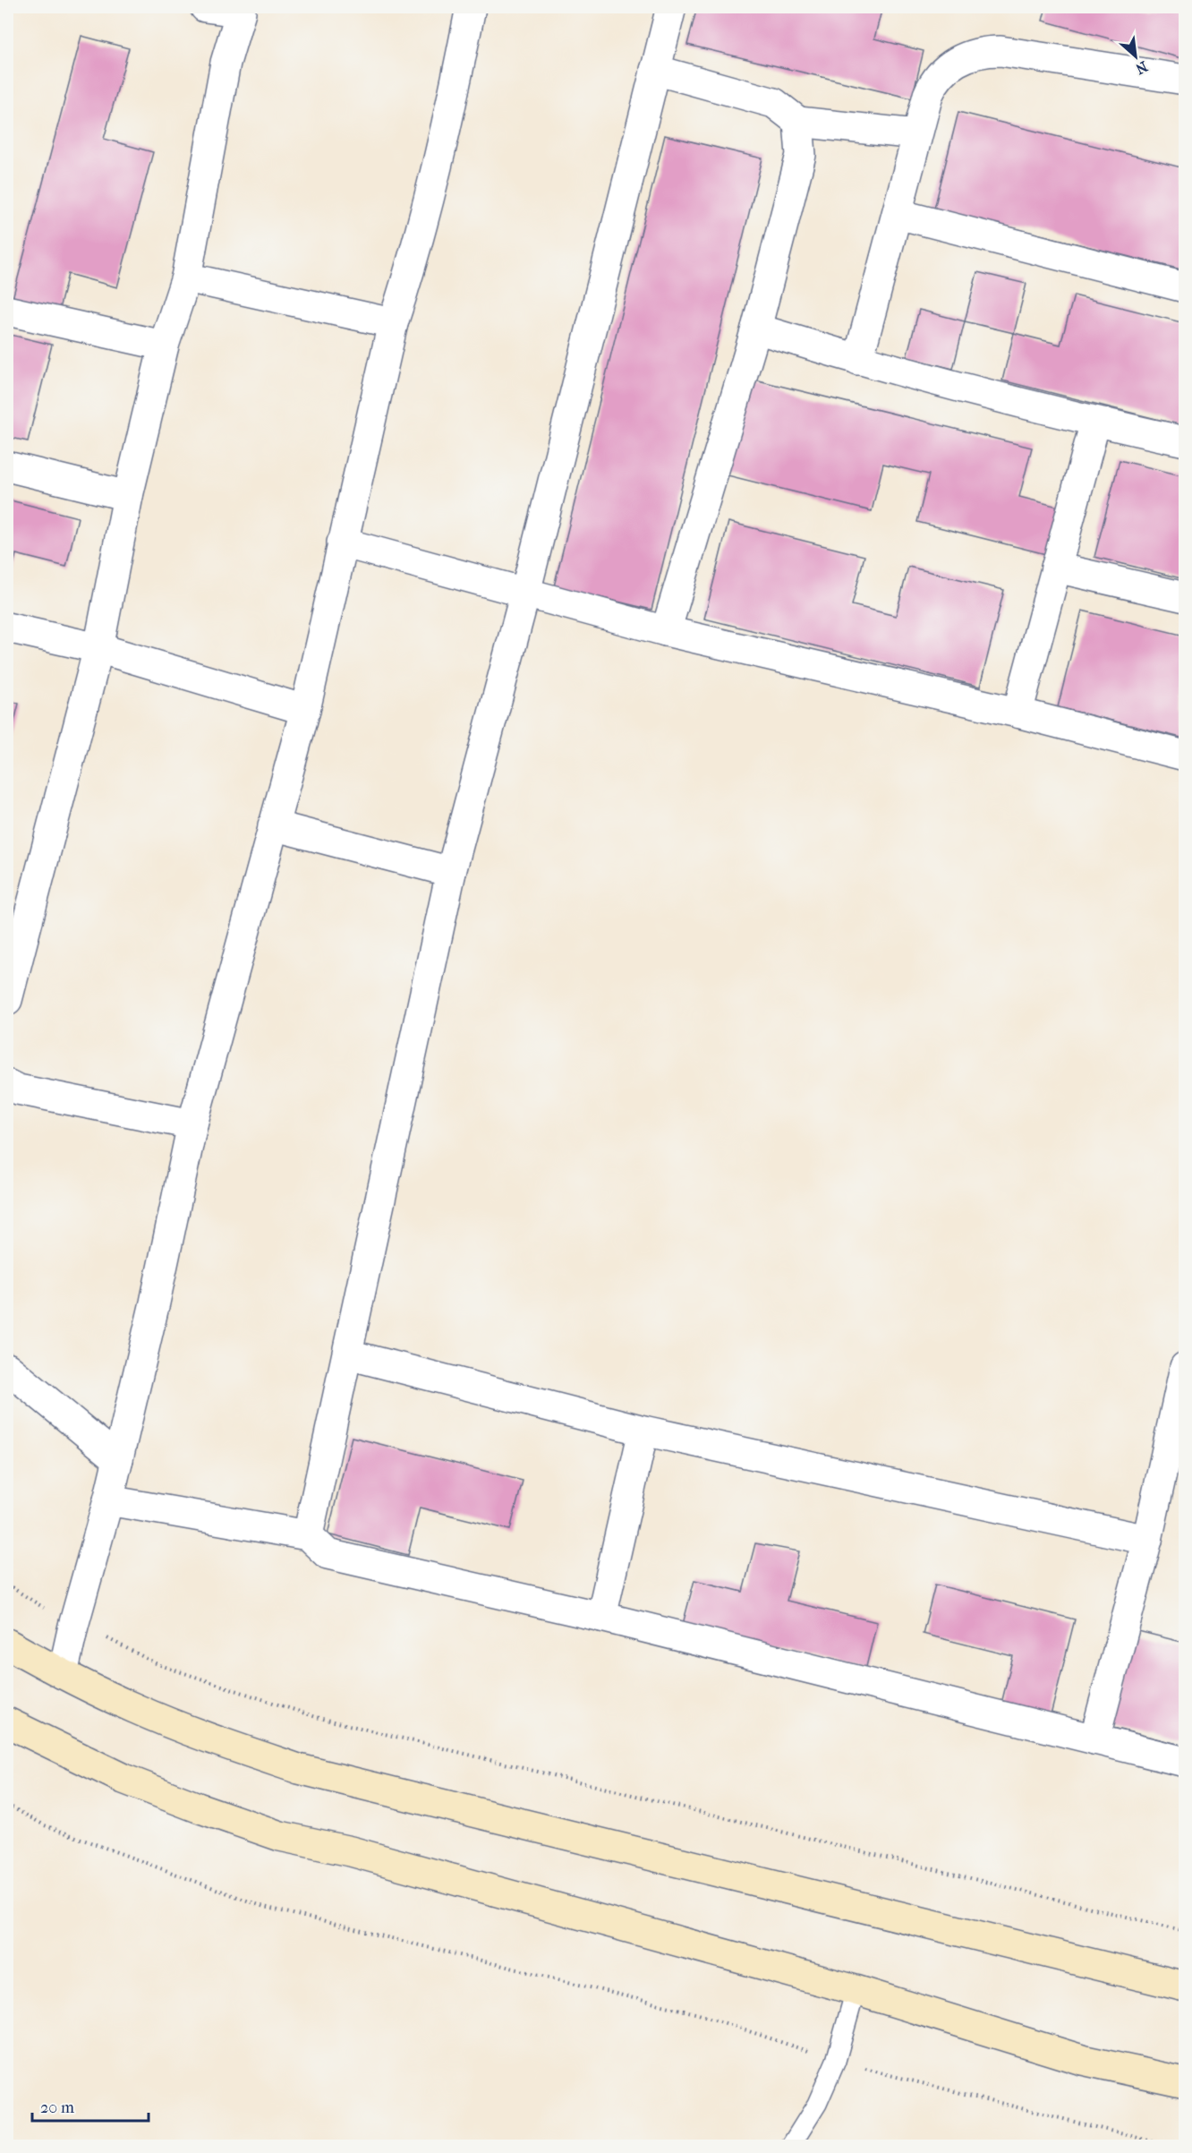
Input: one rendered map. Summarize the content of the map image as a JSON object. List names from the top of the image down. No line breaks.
{"scale_bar":"20 m","north":"bottom right"}
